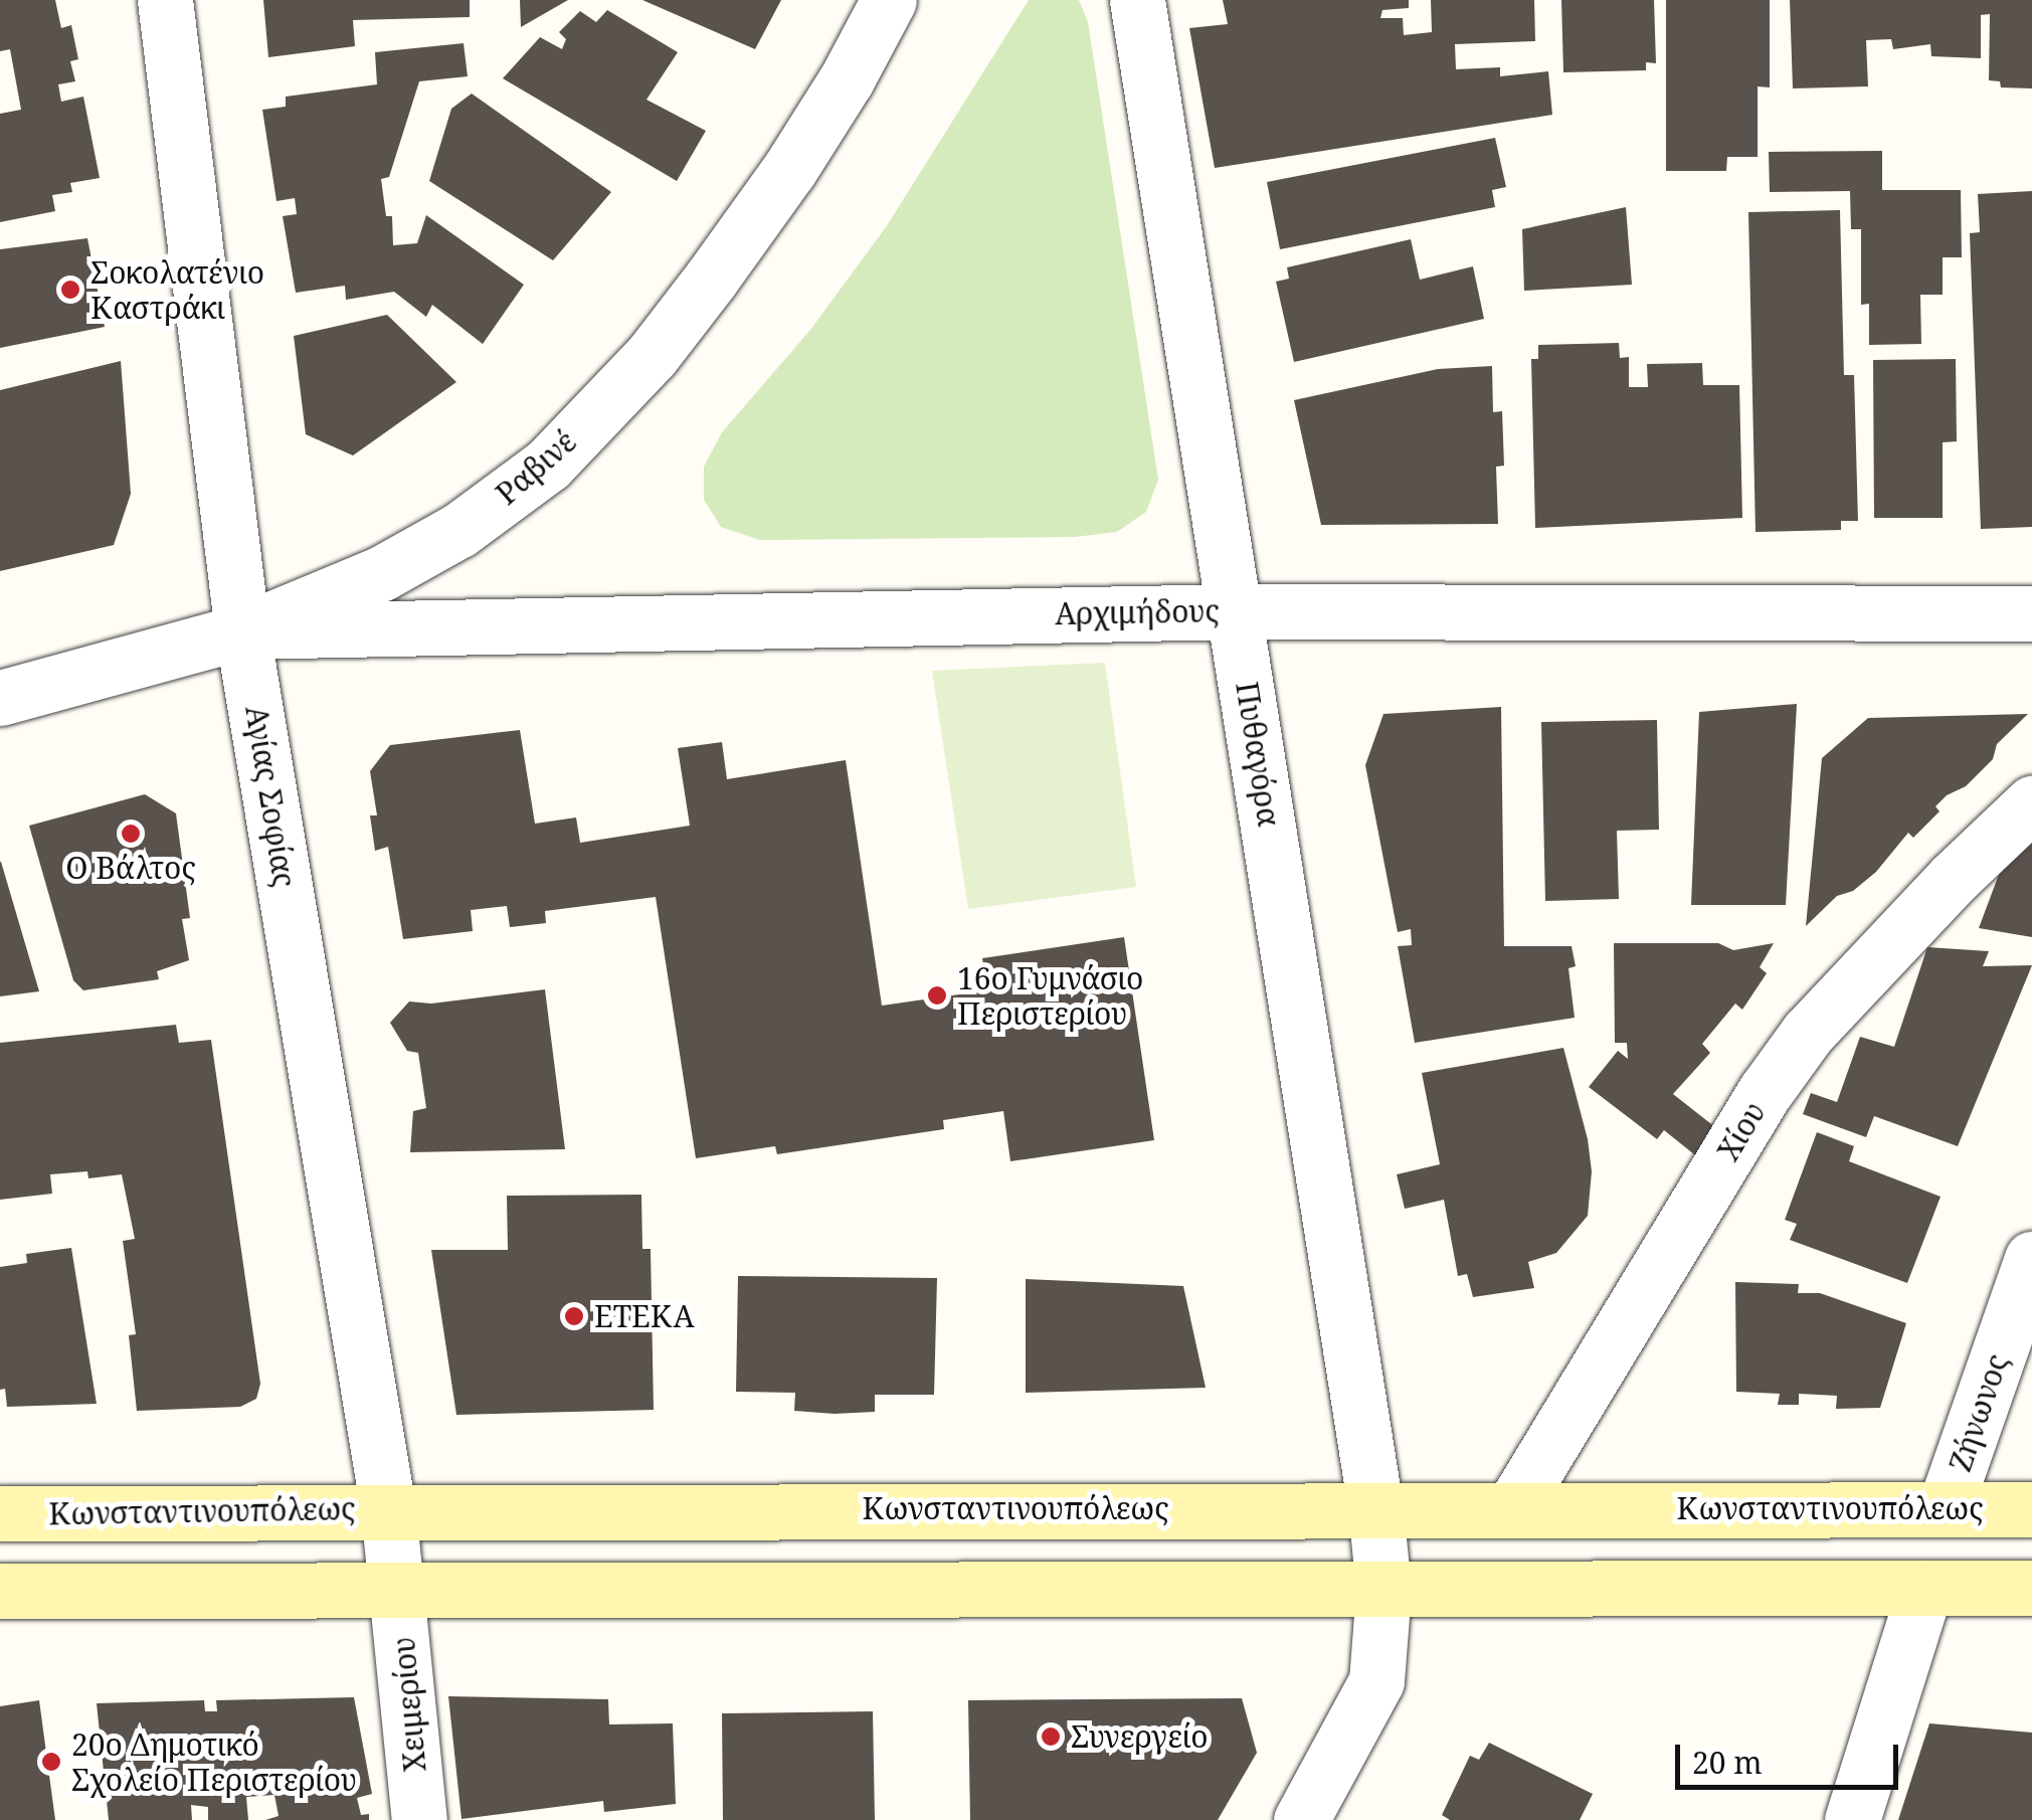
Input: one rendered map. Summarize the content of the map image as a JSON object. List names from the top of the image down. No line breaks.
{"streets":{"main road":["Κωνσταντινουπόλεως"],"street":["Ραβινέ","Αρχιμήδους","Πυθαγόρα","Αγίας Σοφίας","Χίου","Ζήνωνος","Χειμερίου"]},"crossings":[["Ραβινέ","Αρχιμήδους"],["Ραβινέ","Αγίας Σοφίας"],["Αρχιμήδους","Πυθαγόρα"],["Αρχιμήδους","Αγίας Σοφίας"],["Πυθαγόρα","Κωνσταντινουπόλεως"],["Αγίας Σοφίας","Κωνσταντινουπόλεως"],["Αγίας Σοφίας","Χειμερίου"],["Χίου","Κωνσταντινουπόλεως"],["Ζήνωνος","Κωνσταντινουπόλεως"]],"places":["Σοκολατένιο Καστράκι","Ο Βάλτος","16ο Γυμνάσιο Περιστερίου","ΕΤΕΚΑ","Συνεργείο","20ο Δημοτικό Σχολείο Περιστερίου"],"scale_bar":"20 m"}
